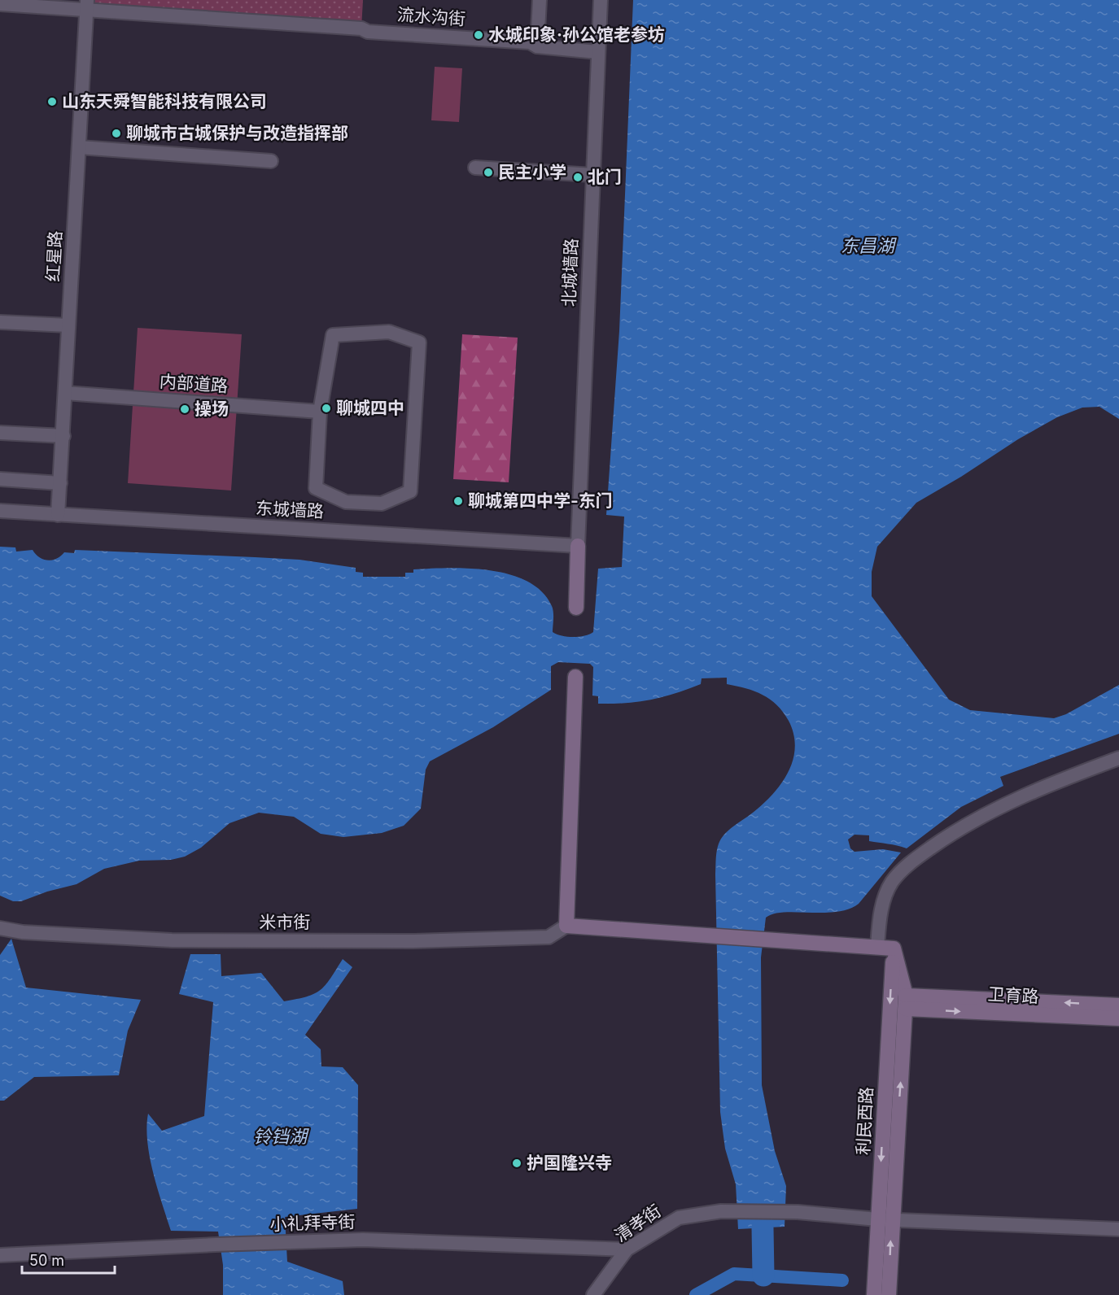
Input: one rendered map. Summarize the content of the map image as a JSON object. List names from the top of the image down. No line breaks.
{"streets":{"main road":["卫育路","利民西路"],"street":["流水沟街","红星路","北城墙路","内部道路","东城墙路","米市街","小礼拜寺街","清孝街"]},"crossings":[["流水沟街","红星路"],["流水沟街","北城墙路"],["红星路","内部道路"],["红星路","东城墙路"],["北城墙路","东城墙路"],["卫育路","利民西路"],["利民西路","清孝街"],["小礼拜寺街","清孝街"]],"water":["东昌湖","铃铛湖"],"places":["水城印象·孙公馆老参坊","山东天舜智能科技有限公司","聊城市古城保护与改造指挥部","民主小学","北门","聊城四中","操场","聊城第四中学-东门","护国隆兴寺"],"scale_bar":"50 m"}
